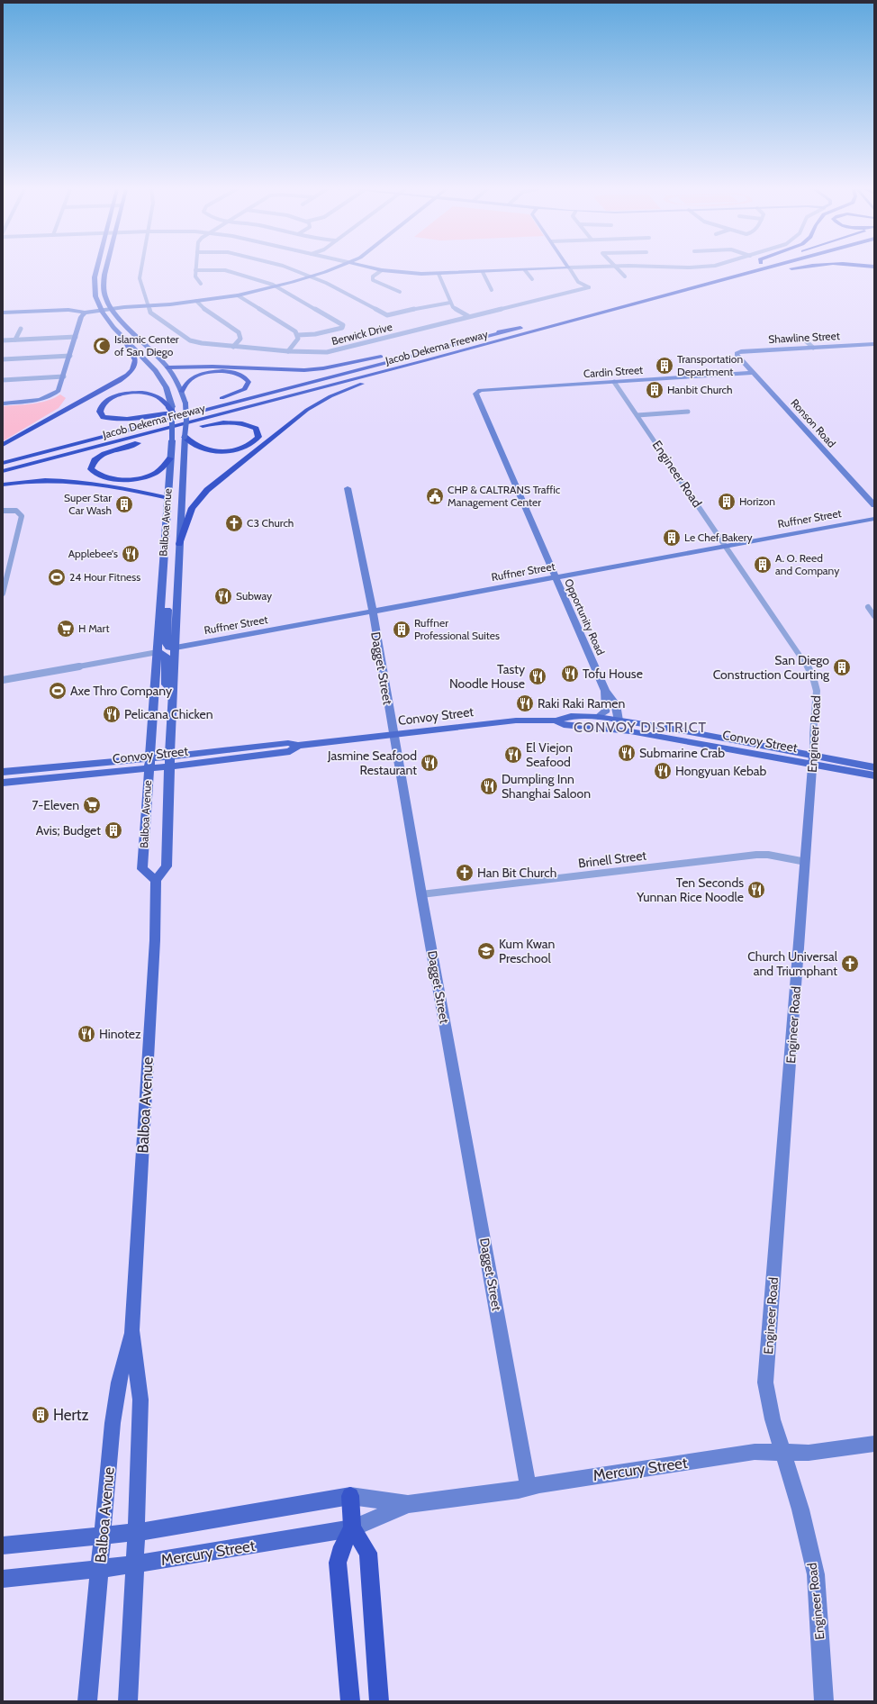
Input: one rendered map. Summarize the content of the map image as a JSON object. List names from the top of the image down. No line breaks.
{"streets":{"highway":["Jacob Dekema Freeway"],"main road":["Balboa Avenue","Convoy Street","Mercury Street"],"street":["Berwick Drive","Shawline Street","Cardin Street","Ronson Road","Engineer Road","Ruffner Street","Opportunity Road","Dagget Street","Brinell Street"]},"crossings":[["Shawline Street","Ronson Road"],["Cardin Street","Ronson Road"],["Cardin Street","Engineer Road"],["Cardin Street","Opportunity Road"],["Engineer Road","Ruffner Street"],["Engineer Road","Convoy Street"],["Engineer Road","Brinell Street"],["Engineer Road","Mercury Street"],["Ruffner Street","Balboa Avenue"],["Ruffner Street","Opportunity Road"],["Ruffner Street","Dagget Street"],["Balboa Avenue","Convoy Street"],["Balboa Avenue","Mercury Street"],["Dagget Street","Convoy Street"],["Dagget Street","Brinell Street"],["Dagget Street","Mercury Street"]],"districts":["CONVOY DISTRICT"],"places":{"mosque":["Islamic Center of San Diego"],"building":["Transportation Department","Hanbit Church","Horizon","Super Star Car Wash","Le Chef Bakery","A. O. Reed and Company","Ruffner Professional Suites","San Diego Construction Courting","Avis; Budget","Hertz"],"public building":["CHP & CALTRANS Traffic Management Center"],"church":["C3 Church","Han Bit Church","Church Universal and Triumphant"],"restaurant":["Applebee's","Subway","Tofu House","Tasty Noodle House","Raki Raki Ramen","Pelicana Chicken","Submarine Crab","El Viejon Seafood","Jasmine Seafood Restaurant","Hongyuan Kebab","Dumpling Inn Shanghai Saloon","Ten Seconds Yunnan Rice Noodle","Hinotez"],"sports":["24 Hour Fitness","Axe Thro Company"],"supermarket":["H Mart","7-Eleven"],"school or university":["Kum Kwan Preschool"]}}
